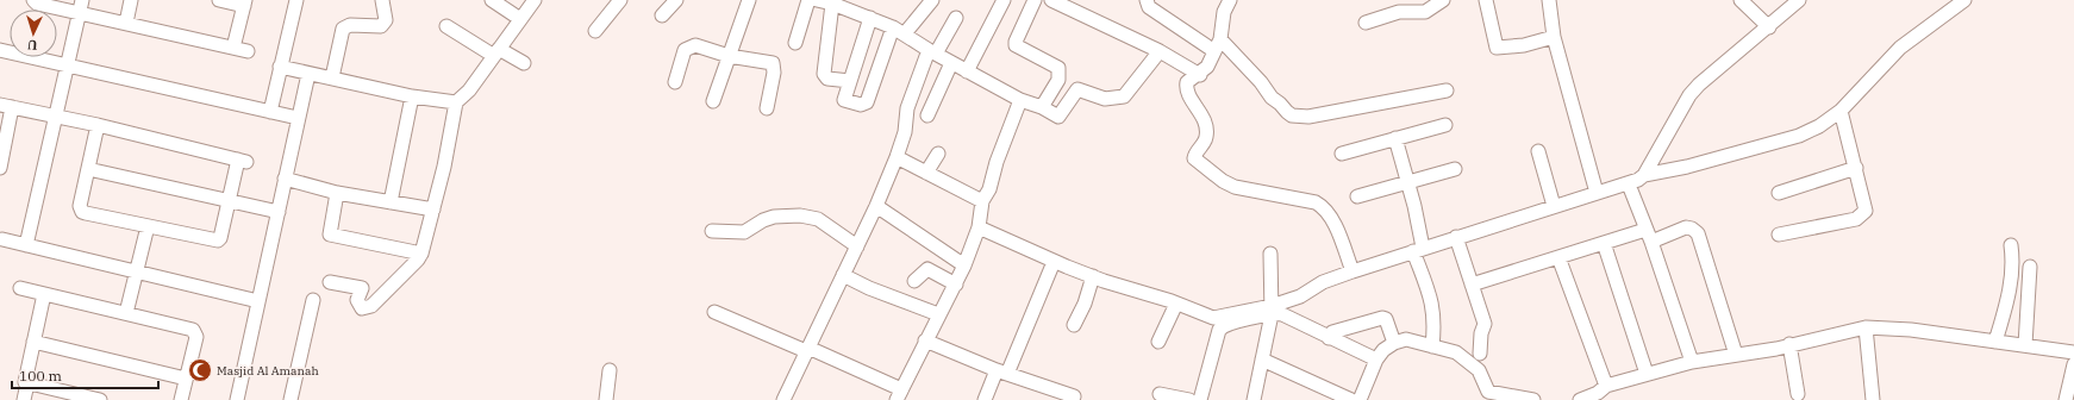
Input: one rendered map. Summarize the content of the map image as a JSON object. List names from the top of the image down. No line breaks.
{"places":{"mosque":["Masjid Al Amanah"]},"scale_bar":"100 m","north":"bottom"}
